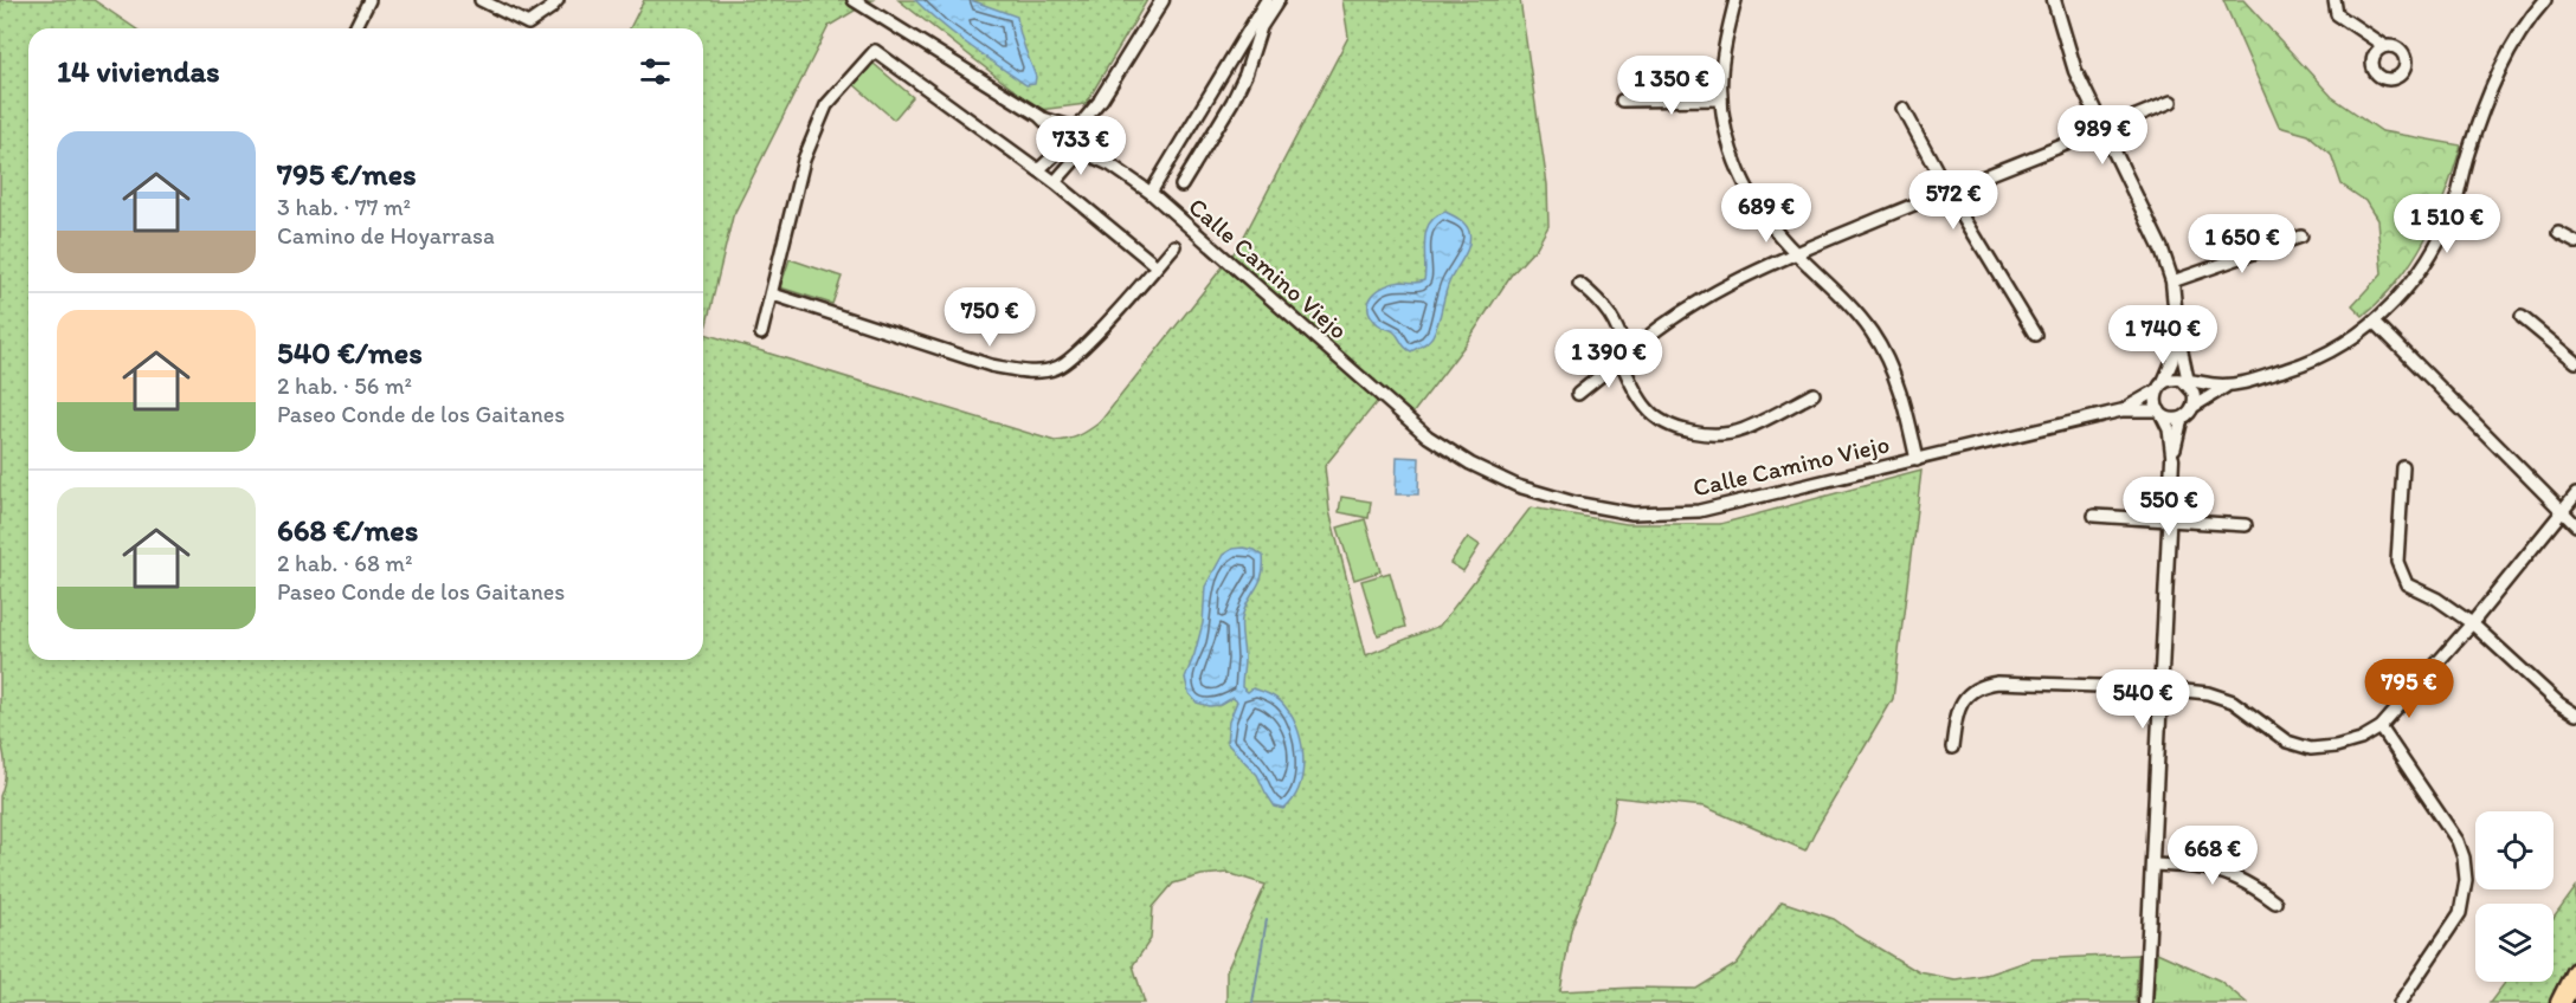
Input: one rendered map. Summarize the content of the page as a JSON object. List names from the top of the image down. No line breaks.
{"streets":{"street":["Calle Camino Viejo"]},"page":{"heading":"14 viviendas","price":["1 350 €","989 €","733 €","572 €","689 €","1 510 €","1 650 €","750 €","1 740 €","1 390 €","550 €","795 €","540 €","668 €"],"list":[{"name":"795 €/mes","note":"3 hab. · 77 m² · Camino de Hoyarrasa"},{"name":"540 €/mes","note":"2 hab. · 56 m² · Paseo Conde de los Gaitanes"},{"name":"668 €/mes","note":"2 hab. · 68 m² · Paseo Conde de los Gaitanes"}]}}
